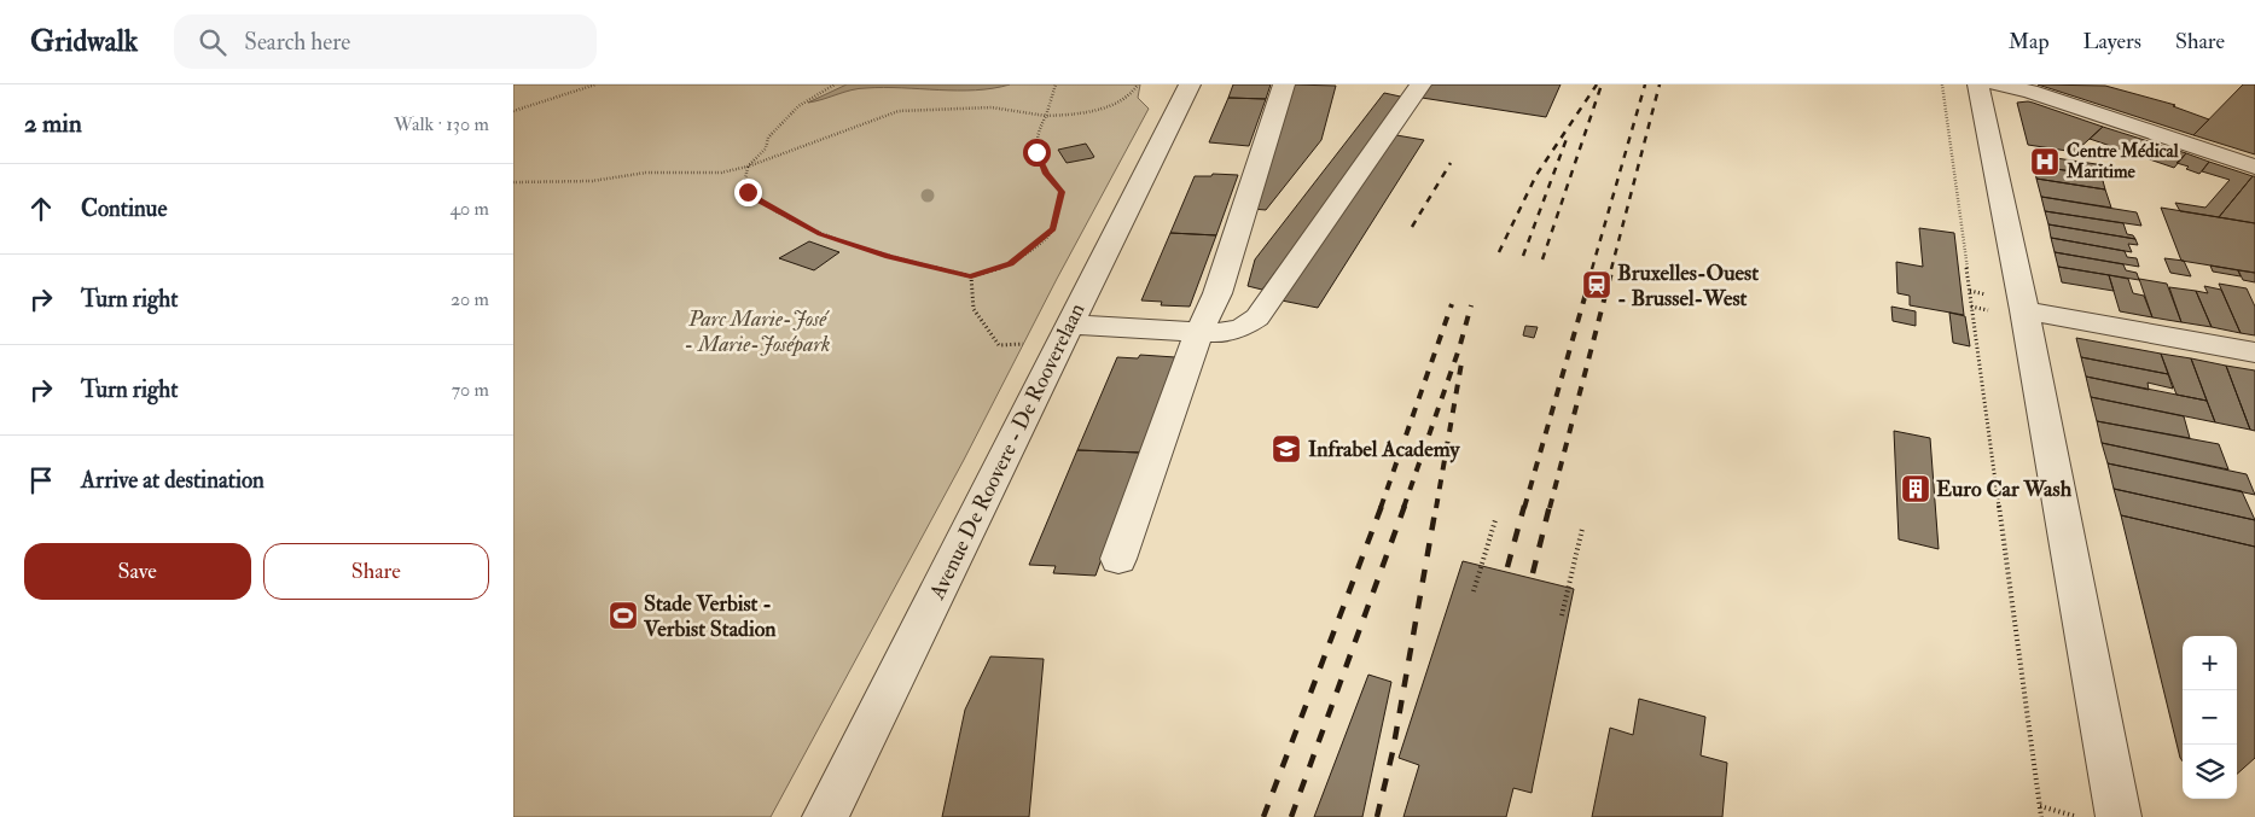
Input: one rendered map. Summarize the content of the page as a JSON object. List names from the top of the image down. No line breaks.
{"streets":{"street":["Avenue De Roovere - De Rooverelaan"]},"parks":["Parc Marie-José - Marie-Josépark"],"places":{"hospital":["Centre Médical Maritime"],"station":["Bruxelles-Ouest - Brussel-West"],"school or university":["Infrabel Academy"],"building":["Euro Car Wash"],"sports":["Stade Verbist - Verbist Stadion"]},"page":{"header":"Gridwalk","search":"Search here","nav":["Map","Layers","Share"],"heading":["2 min","Walk · 130 m"],"list":[["Continue","40 m"],["Turn right","20 m"],["Turn right","70 m"],"Arrive at destination"],"buttons":["Save","Share"],"map_buttons":["+","−"]}}
